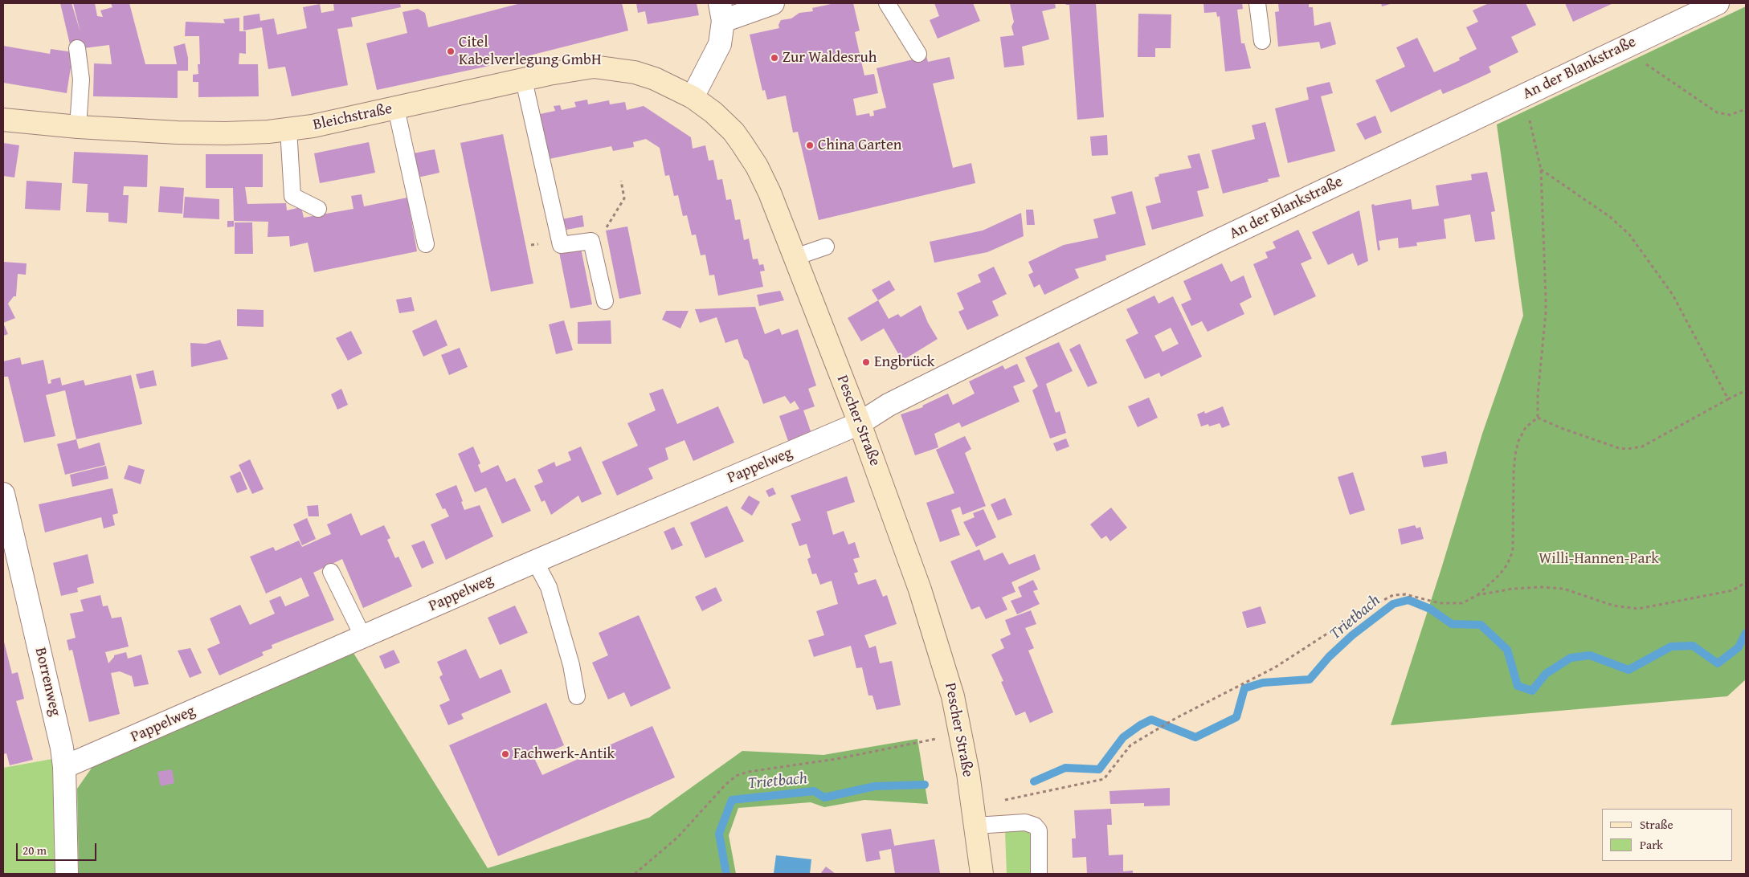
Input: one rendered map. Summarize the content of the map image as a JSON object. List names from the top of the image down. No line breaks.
{"streets":{"main road":["Bleichstraße","Pescher Straße"],"street":["An der Blankstraße","Pappelweg","Borrenweg"]},"crossings":[["An der Blankstraße","Pescher Straße"],["An der Blankstraße","Pappelweg"],["Bleichstraße","Pescher Straße"],["Pescher Straße","Pappelweg"],["Pappelweg","Borrenweg"]],"water":["Trietbach"],"parks":["Willi-Hannen-Park"],"places":["Citel Kabelverlegung GmbH","Zur Waldesruh","China Garten","Engbrück","Fachwerk-Antik"],"legend":["Straße","Park"],"scale_bar":"20 m"}
